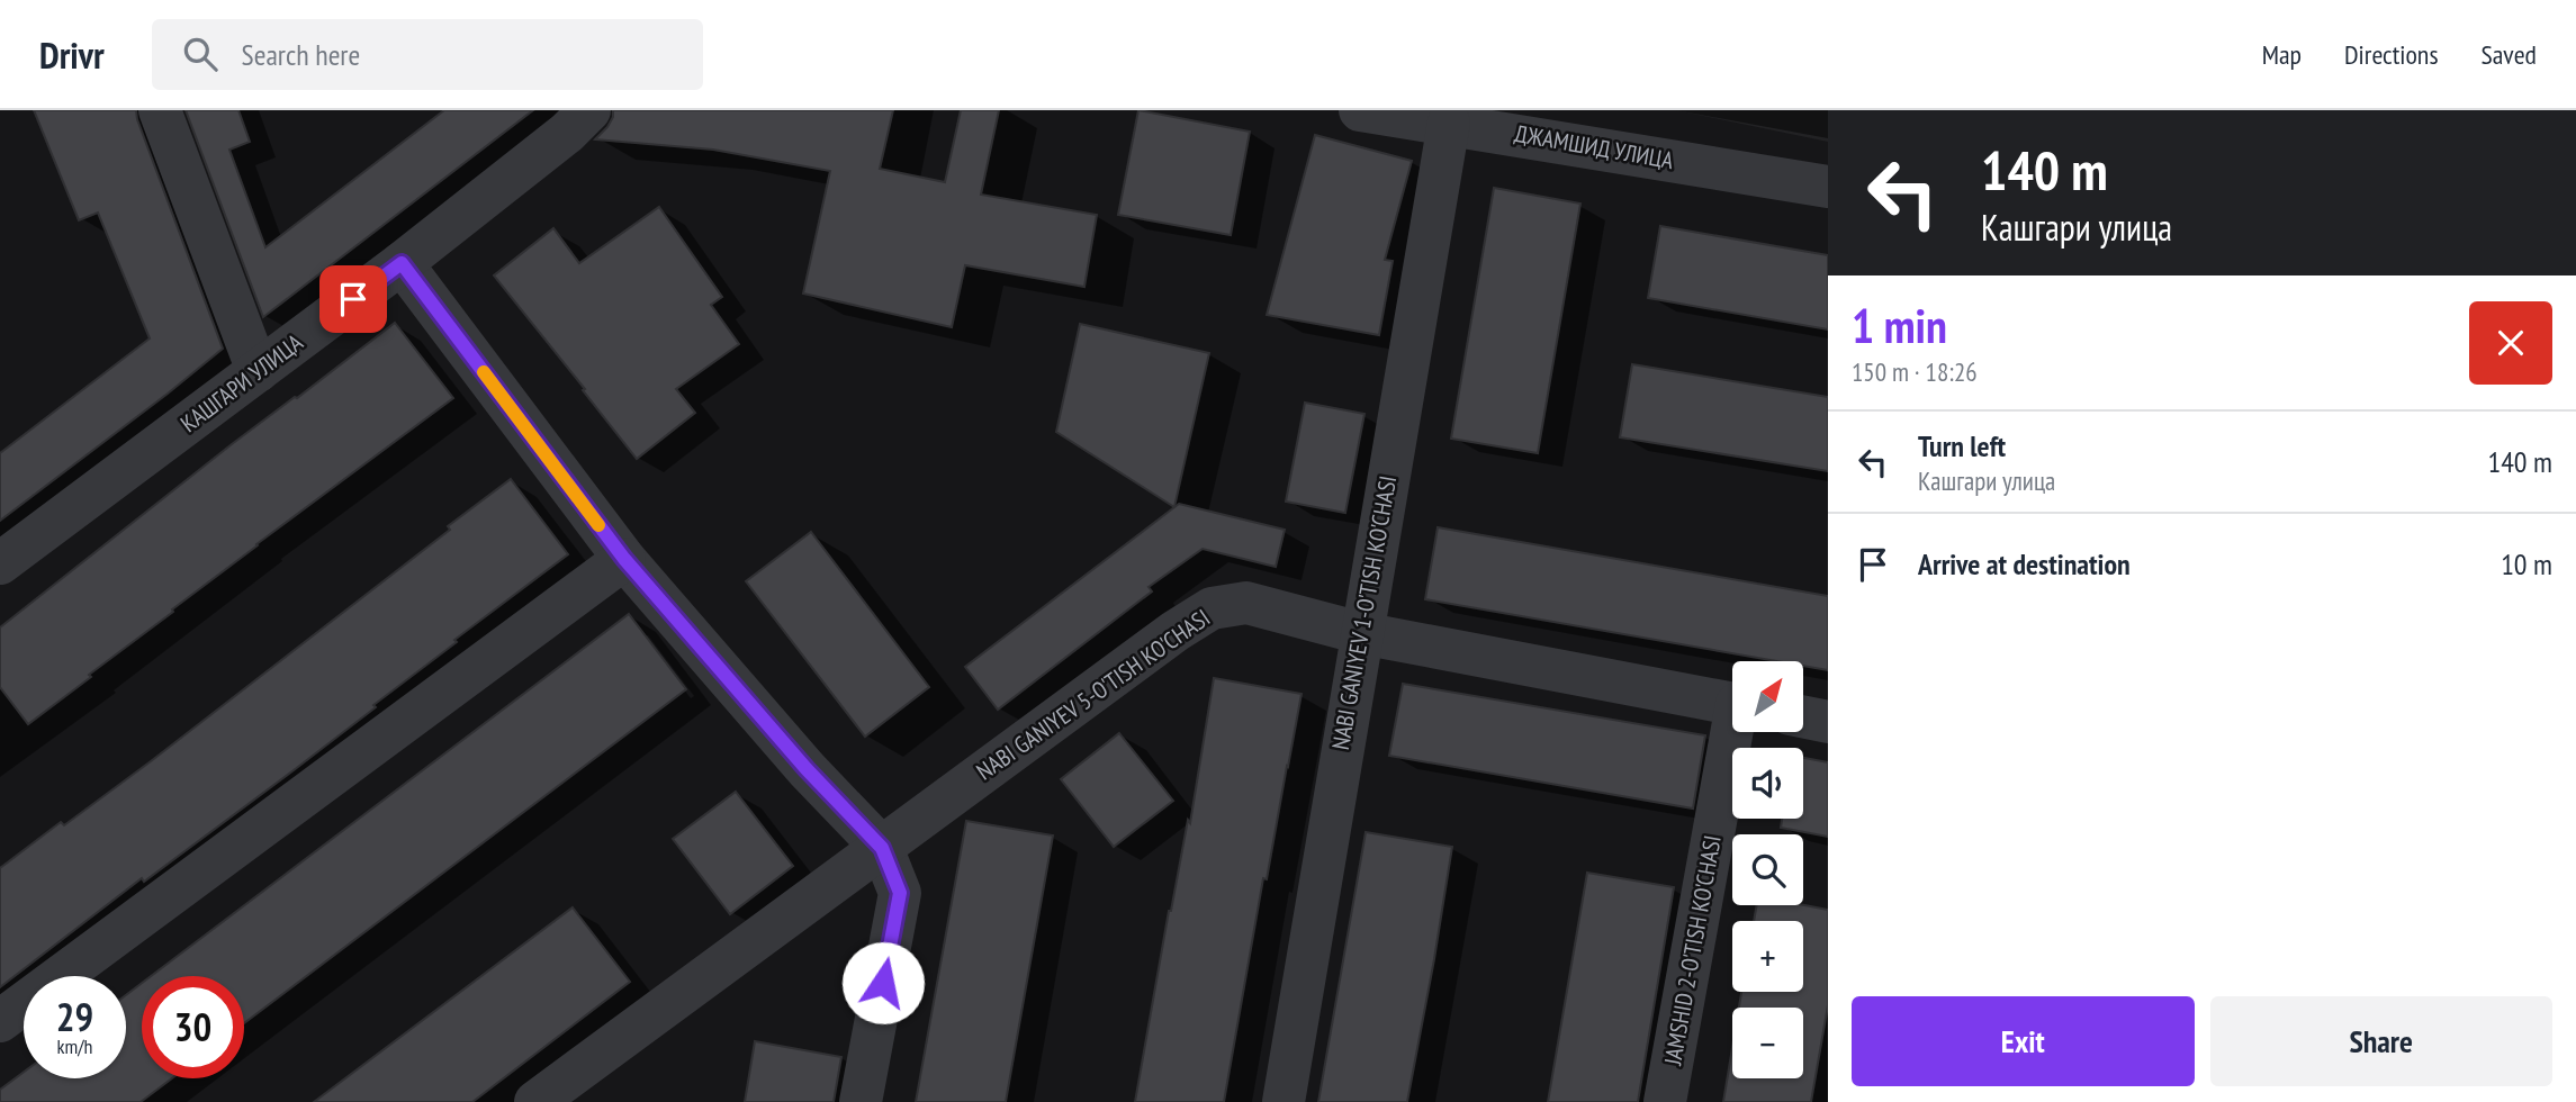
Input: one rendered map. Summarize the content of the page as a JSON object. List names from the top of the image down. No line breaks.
{"streets":{"street":["ДЖАМШИД УЛИЦА","КАШГАРИ УЛИЦА","NABI GANIYEV 1-O'TISH KO'CHASI","NABI GANIYEV 5-O'TISH KO'CHASI","JAMSHID 2-O'TISH KO'CHASI"]},"crossings":[["ДЖАМШИД УЛИЦА","NABI GANIYEV 1-O'TISH KO'CHASI"],["NABI GANIYEV 1-O'TISH KO'CHASI","NABI GANIYEV 5-O'TISH KO'CHASI"]],"north":"top right","page":{"header":"Drivr","search":"Search here","nav":["Map","Directions","Saved"],"turn":["140 m","Кашгари улица"],"heading":["1 min","150 m · 18:26"],"list":[{"name":"Turn left","note":"Кашгари улица","value":"140 m"},{"name":"Arrive at destination","value":"10 m"}],"map_buttons":["+","−"],"speed":"29 km/h","limit":"30","buttons":["Exit","Share"]}}
